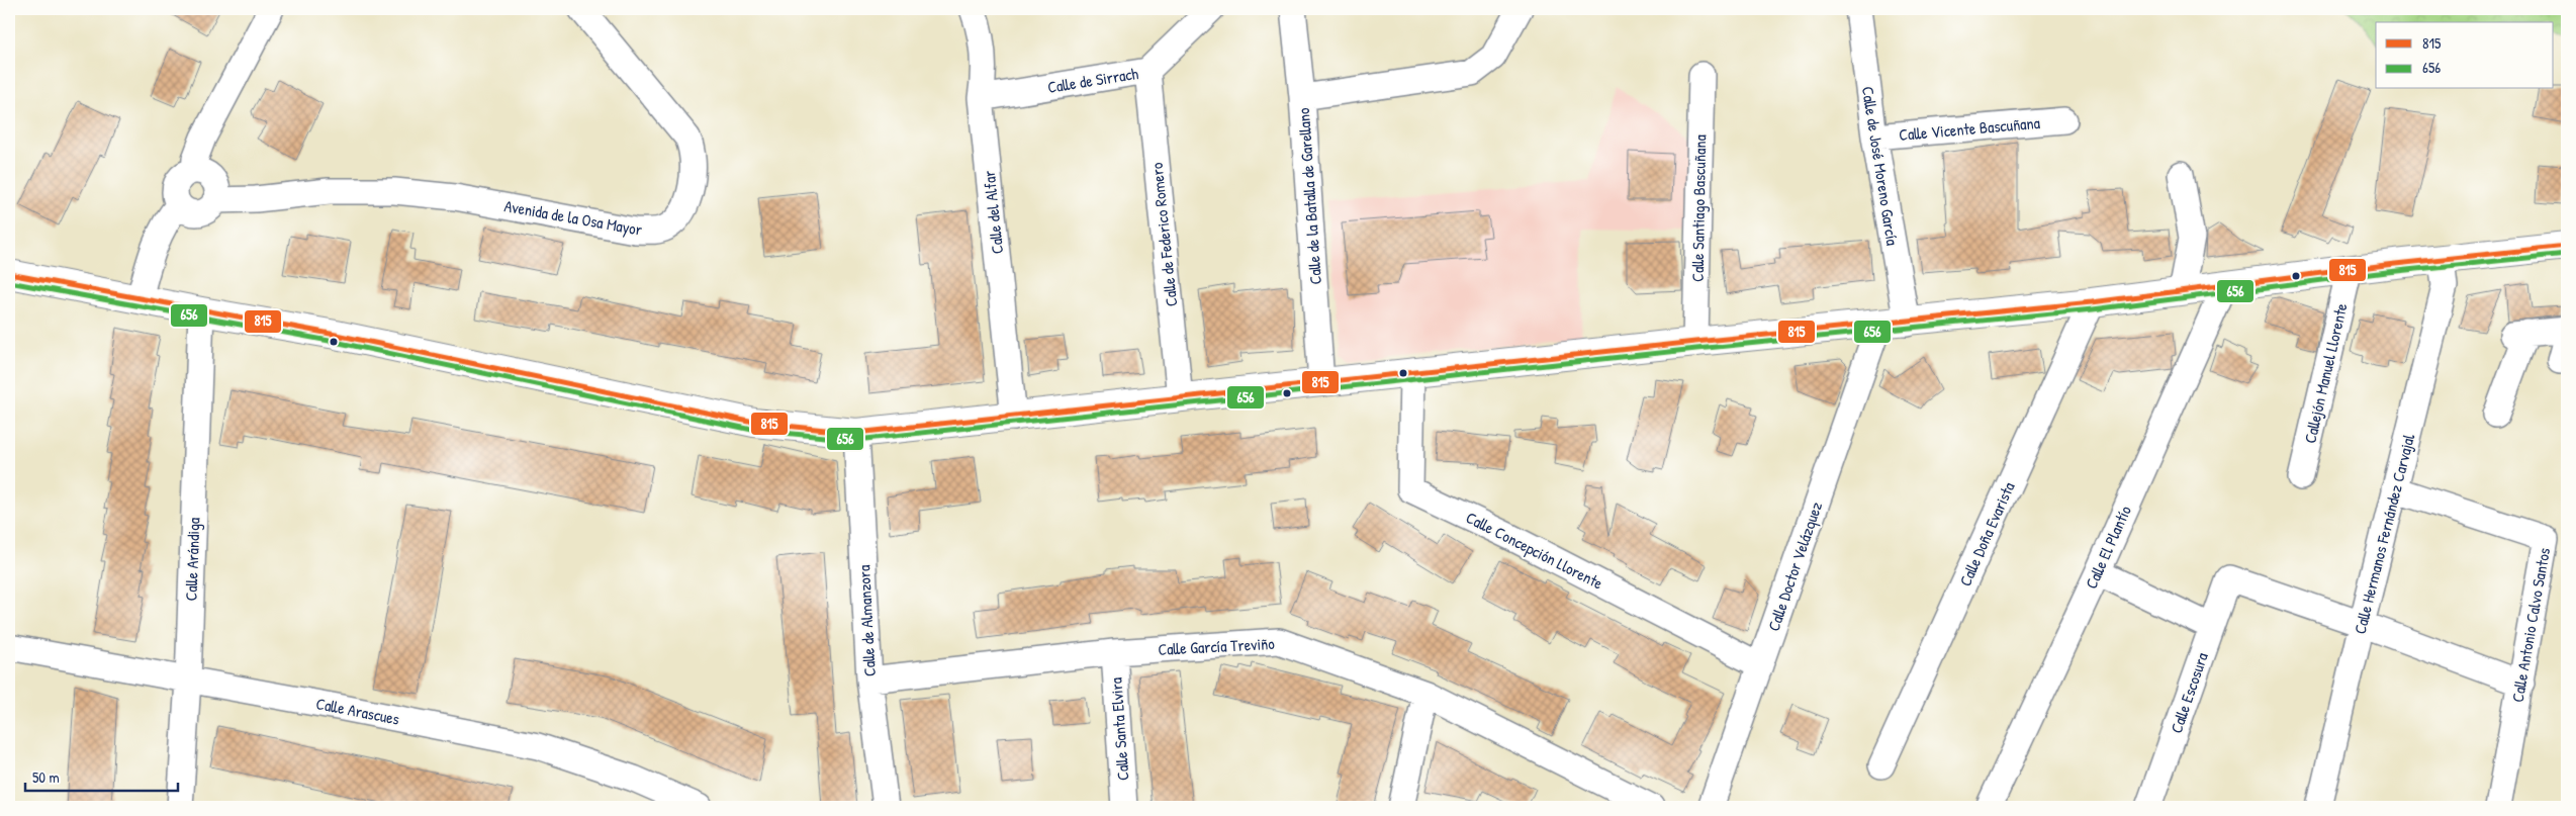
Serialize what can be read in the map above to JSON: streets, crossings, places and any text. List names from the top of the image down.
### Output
{
  "streets": {
    "street": [
      "Calle de Sirrach",
      "Calle Vicente Bascuñana",
      "Calle de José Moreno García",
      "Calle de la Batalla de Garellano",
      "Calle Santiago Bascuñana",
      "Calle del Alfar",
      "Avenida de la Osa Mayor",
      "Calle de Federico Romero",
      "Callejón Manuel Llorente",
      "Calle Doña Evarista",
      "Calle Hermanos Fernández Carvajal",
      "Calle El Plantío",
      "Calle Concepción Llorente",
      "Calle Arándiga",
      "Calle Doctor Velázquez",
      "Calle de Almanzora",
      "Calle Antonio Calvo Santos",
      "Calle García Treviño",
      "Calle Escosura",
      "Calle Arascues",
      "Calle Santa Elvira"
    ]
  },
  "crossings": [
    ["Calle de Sirrach", "Calle del Alfar"],
    ["Calle de Sirrach", "Calle de Federico Romero"],
    ["Calle Vicente Bascuñana", "Calle de José Moreno García"],
    ["Calle Hermanos Fernández Carvajal", "Calle Antonio Calvo Santos"],
    ["Calle Hermanos Fernández Carvajal", "Calle Escosura"],
    ["Calle Concepción Llorente", "Calle Doctor Velázquez"],
    ["Calle Arándiga", "Calle Arascues"],
    ["Calle de Almanzora", "Calle García Treviño"],
    ["Calle García Treviño", "Calle Santa Elvira"]
  ],
  "lines": ["transit line 815", "transit line 656"],
  "legend": ["815", "656"],
  "scale_bar": "50 m"
}
